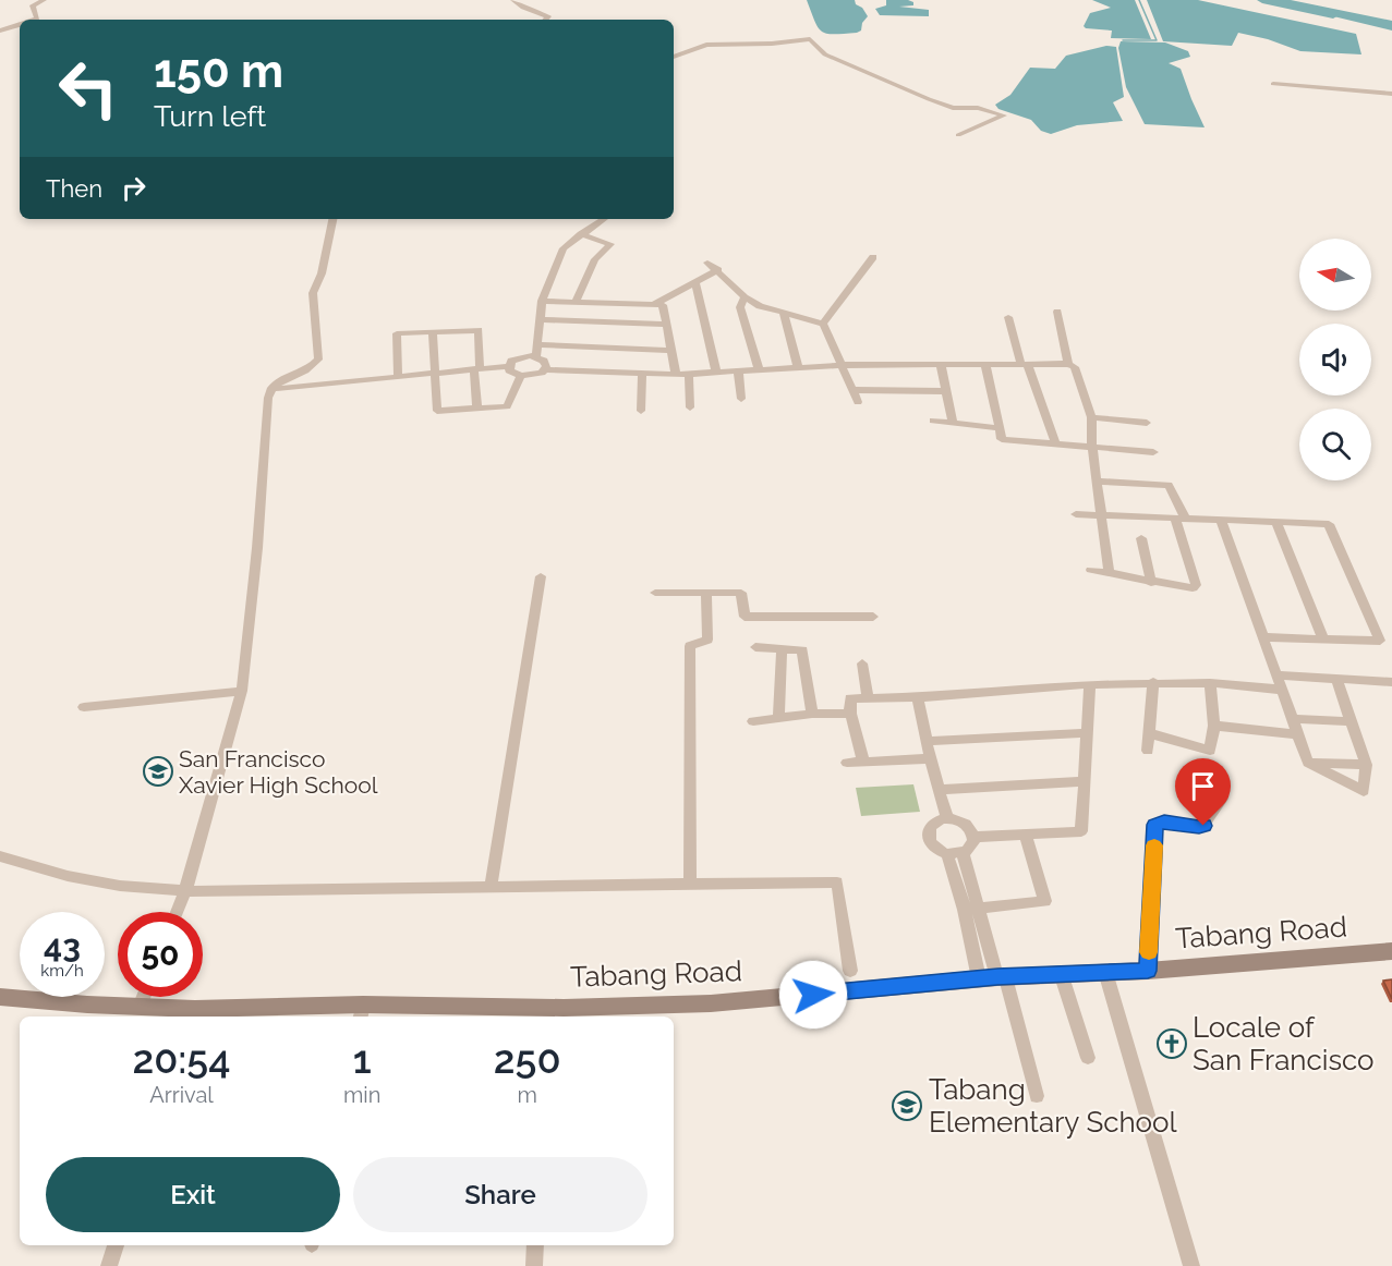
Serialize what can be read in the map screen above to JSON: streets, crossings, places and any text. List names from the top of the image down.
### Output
{
  "streets": {
    "main road": ["Tabang Road"]
  },
  "places": {
    "school or university": ["San Francisco Xavier High School", "Tabang Elementary School"],
    "church": ["Locale of San Francisco"]
  },
  "north": "left",
  "page": {
    "turn": ["150 m", "Turn left"],
    "then": "Then",
    "speed": "43 km/h",
    "limit": "50",
    "eta": [
      "20:54",
      "Arrival",
      "1",
      "min",
      "250",
      "m"
    ],
    "buttons": ["Exit", "Share"]
  }
}
